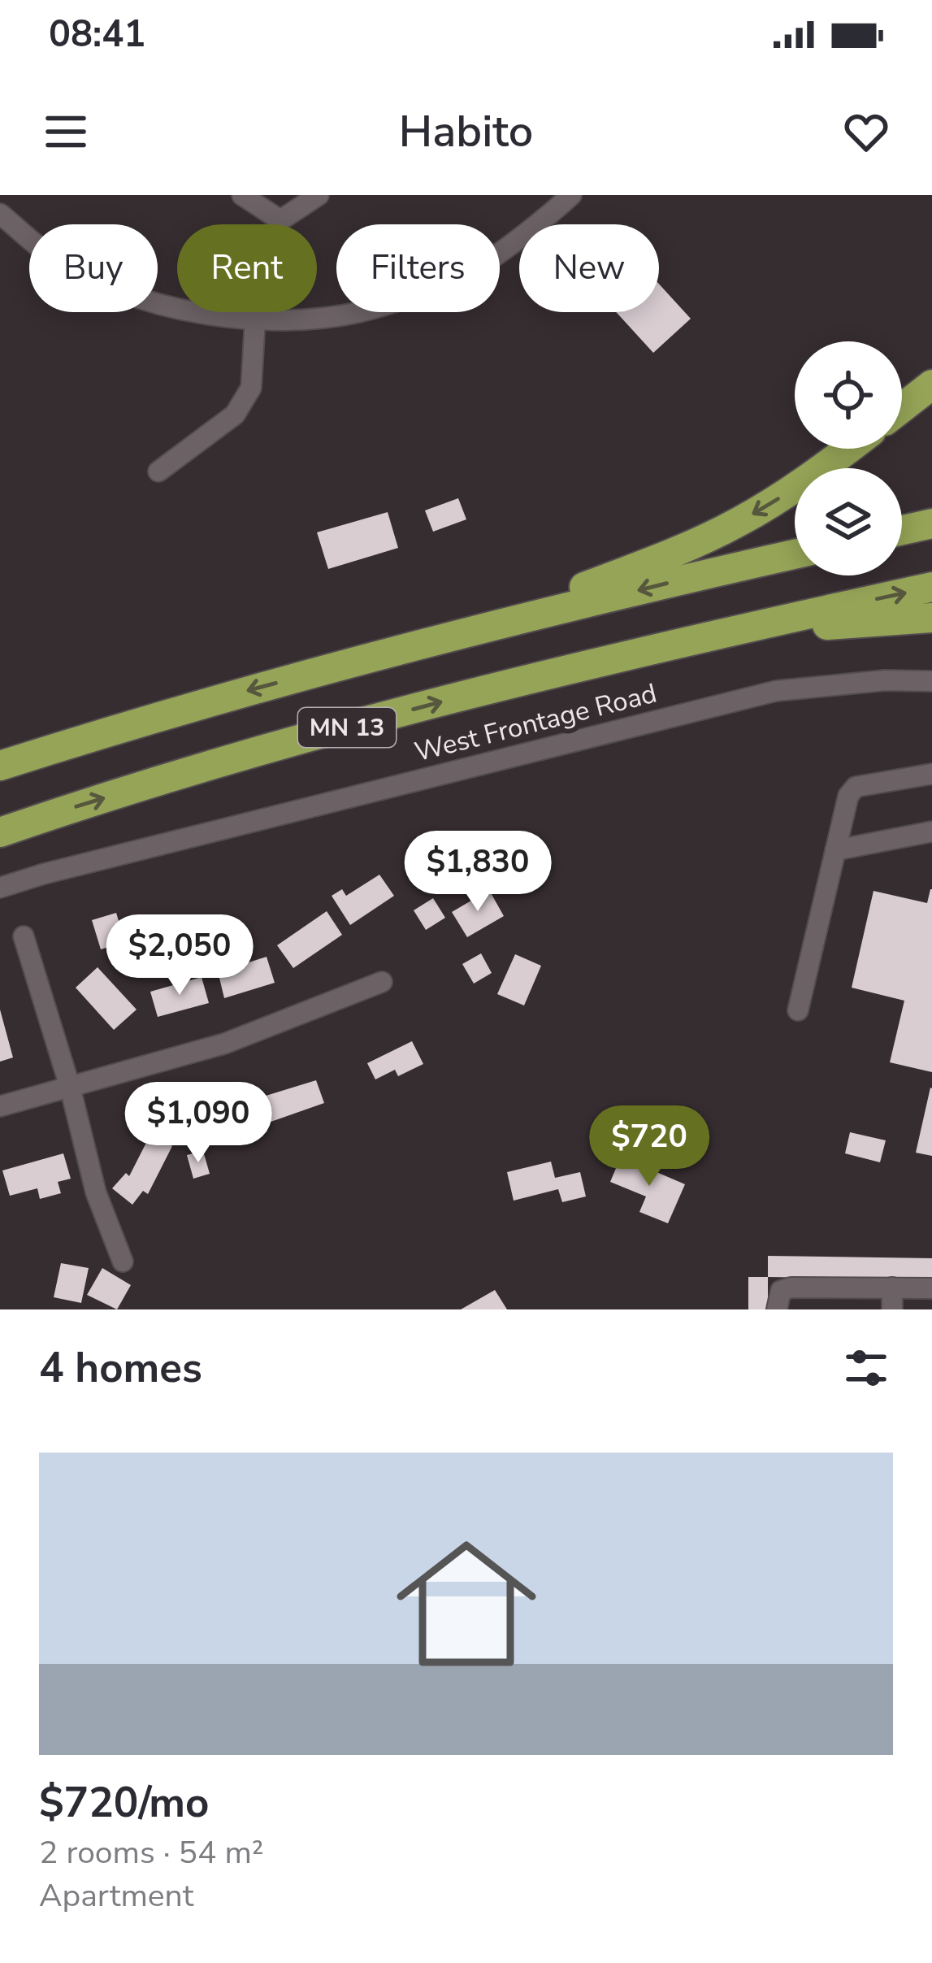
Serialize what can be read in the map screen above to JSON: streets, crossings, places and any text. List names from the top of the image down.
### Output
{
  "streets": {
    "highway": ["MN 13"],
    "street": ["West Frontage Road"]
  },
  "page": {
    "status": "08:41",
    "header": "Habito",
    "chip": [
      "Buy",
      "Rent",
      "Filters",
      "New"
    ],
    "price": [
      "$1,830",
      "$2,050",
      "$1,090",
      "$720"
    ],
    "heading": "4 homes",
    "list": [
      {
        "name": "$720/mo",
        "note": "2 rooms · 54 m² · Apartment"
      }
    ]
  }
}
